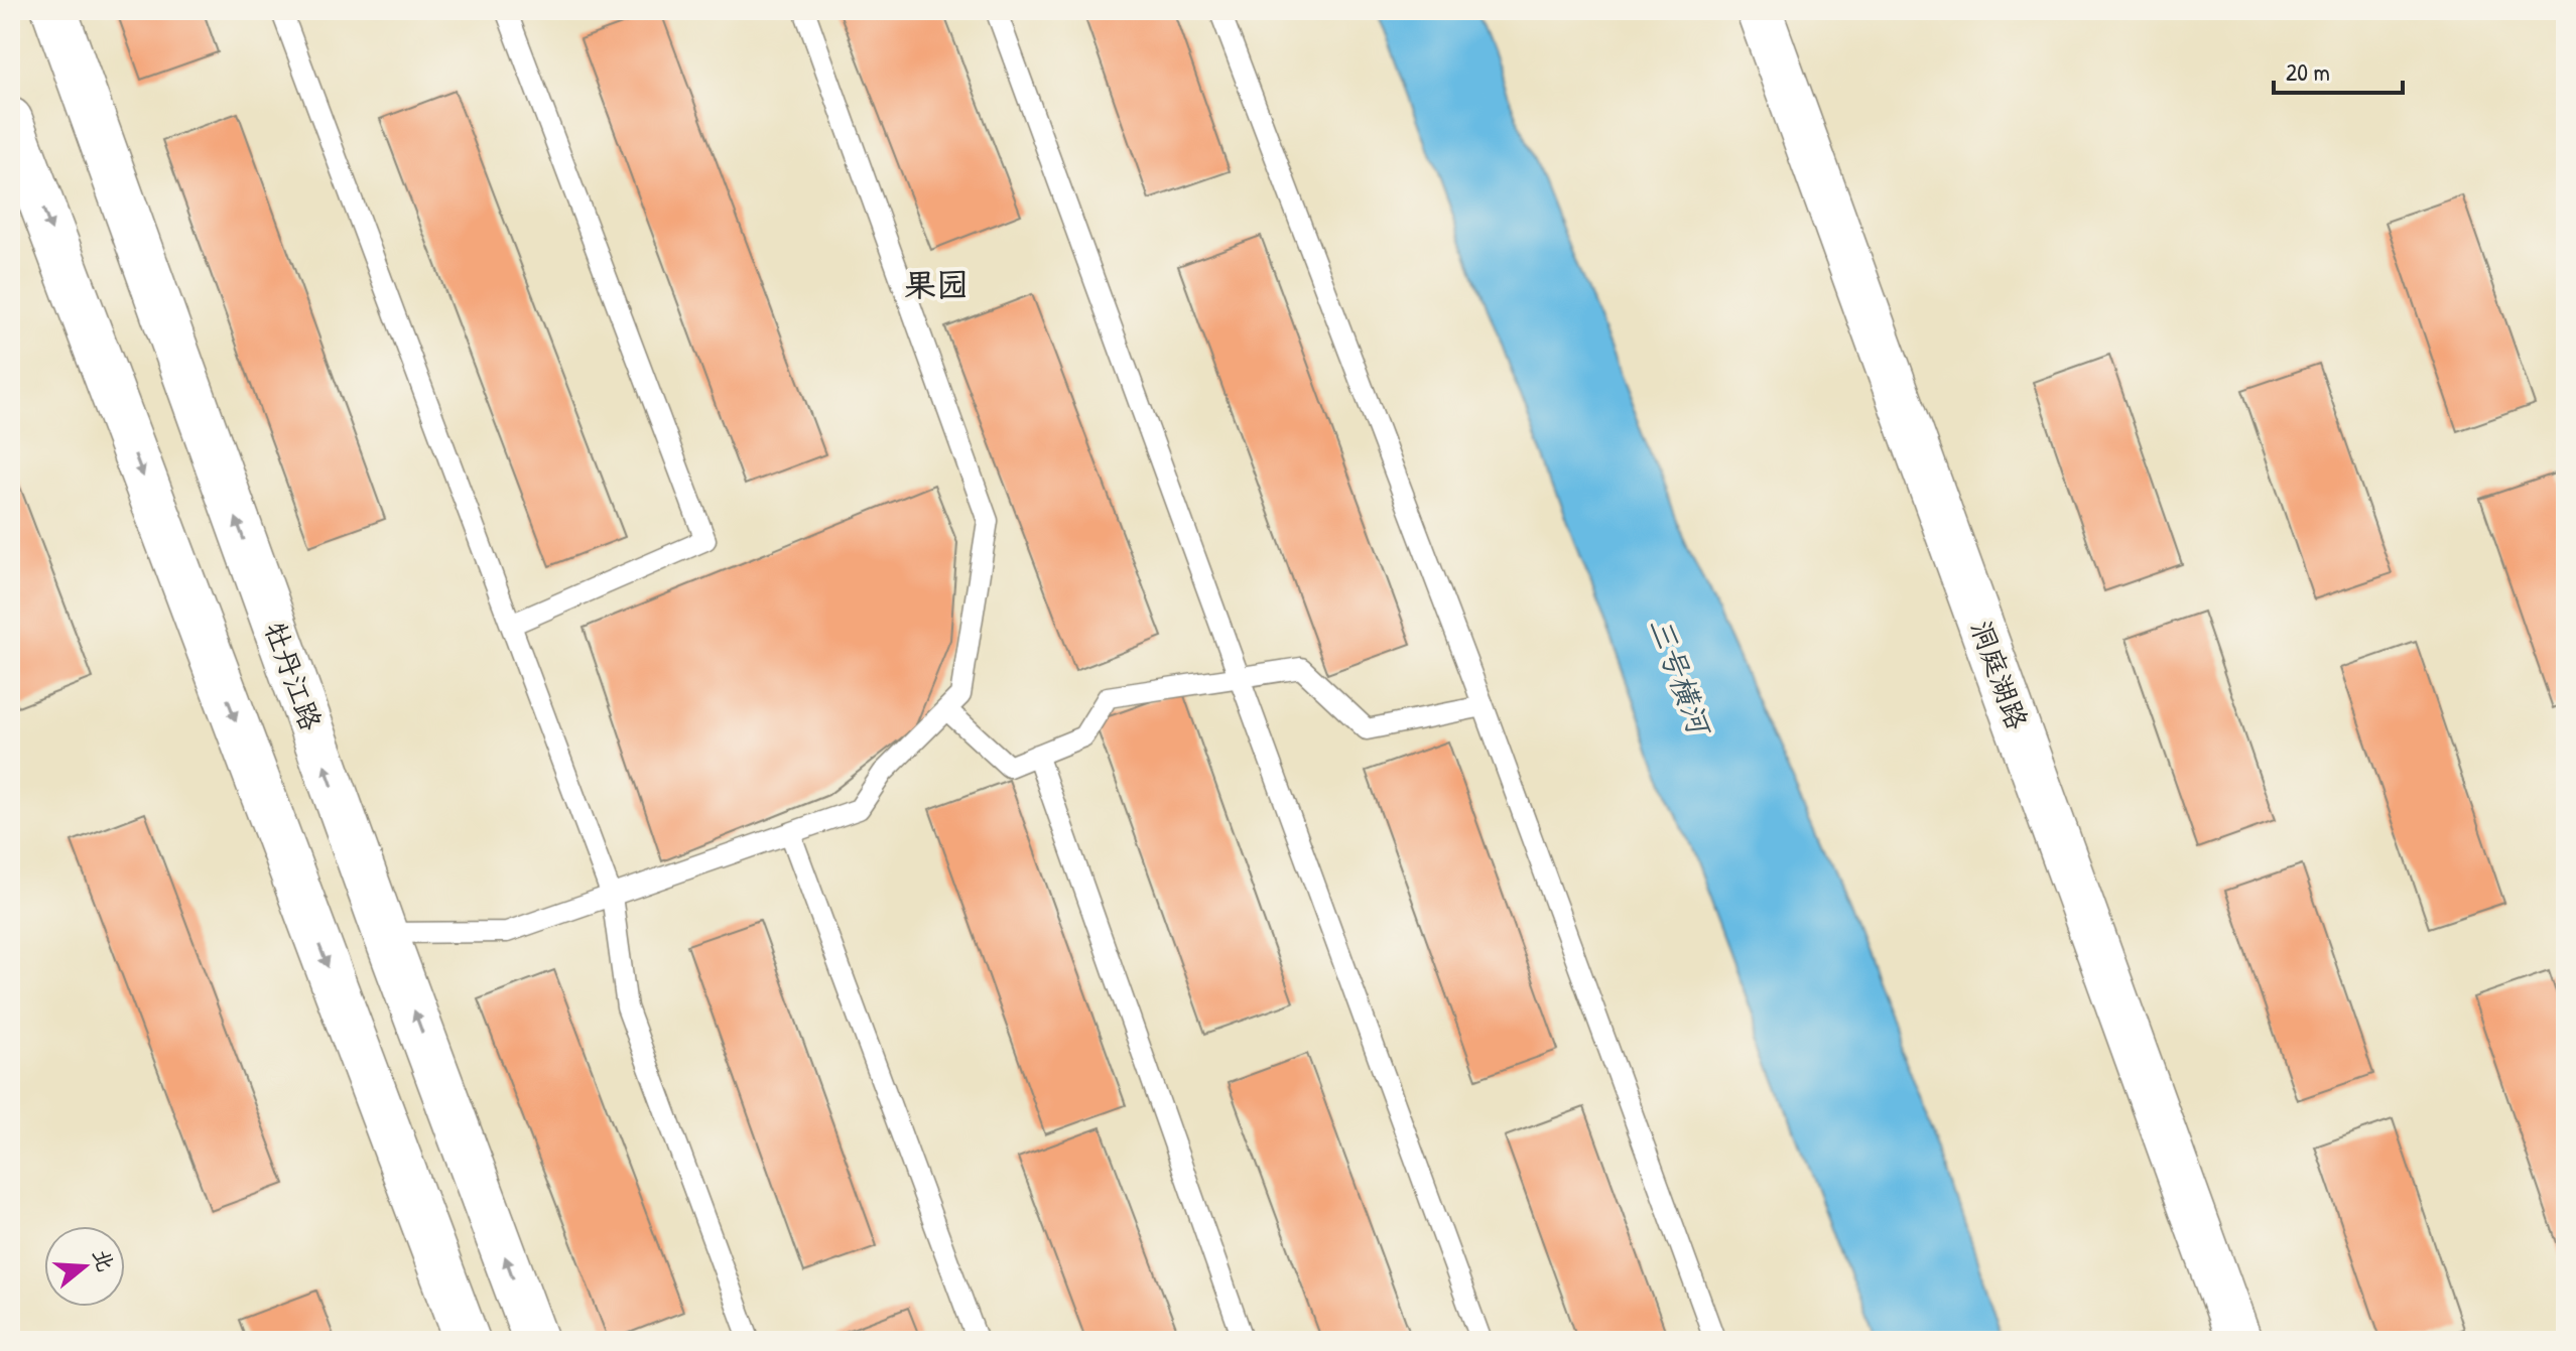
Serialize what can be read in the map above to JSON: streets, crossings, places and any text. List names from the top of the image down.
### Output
{
  "streets": {
    "street": ["洞庭湖路", "牡丹江路"]
  },
  "districts": ["果园"],
  "water": ["三号横河"],
  "scale_bar": "20 m",
  "north": "right"
}
